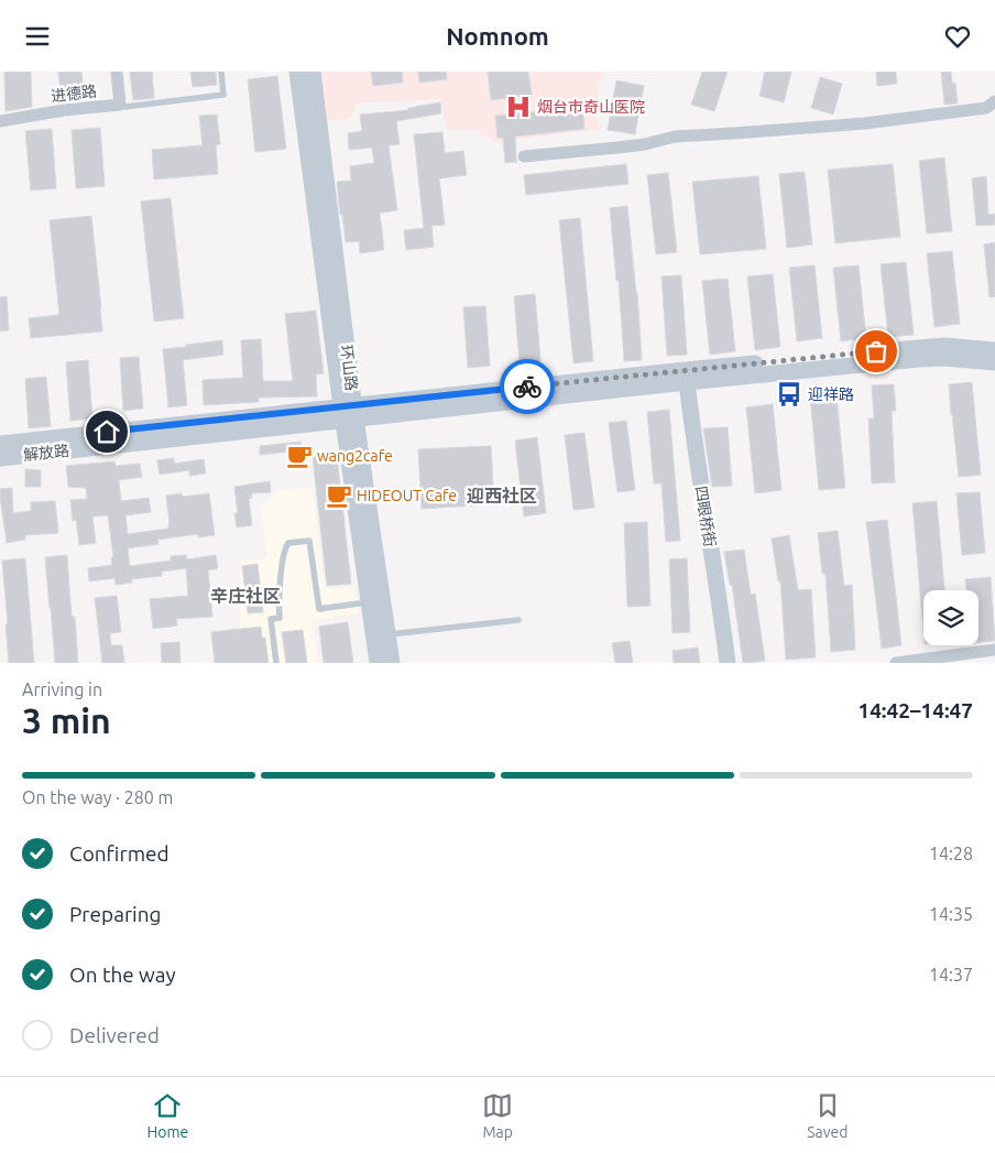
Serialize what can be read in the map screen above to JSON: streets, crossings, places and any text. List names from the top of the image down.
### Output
{
  "streets": {
    "main road": ["环山路", "解放路", "四眼桥街"],
    "street": ["进德路"]
  },
  "crossings": [
    ["环山路", "解放路"]
  ],
  "districts": ["迎西社区", "辛庄社区"],
  "places": {
    "hospital": ["烟台市奇山医院"],
    "bus stop": ["迎祥路"],
    "cafe": ["wang2cafe", "HIDEOUT Cafe"]
  },
  "page": {
    "header": "Nomnom",
    "heading": ["3 min", "Arriving in", "14:42–14:47"],
    "bar": "On the way · 280 m",
    "list": [
      ["Confirmed", "14:28"],
      ["Preparing", "14:35"],
      ["On the way", "14:37"],
      "Delivered"
    ],
    "tabs": ["Home", "Map", "Saved"]
  }
}
